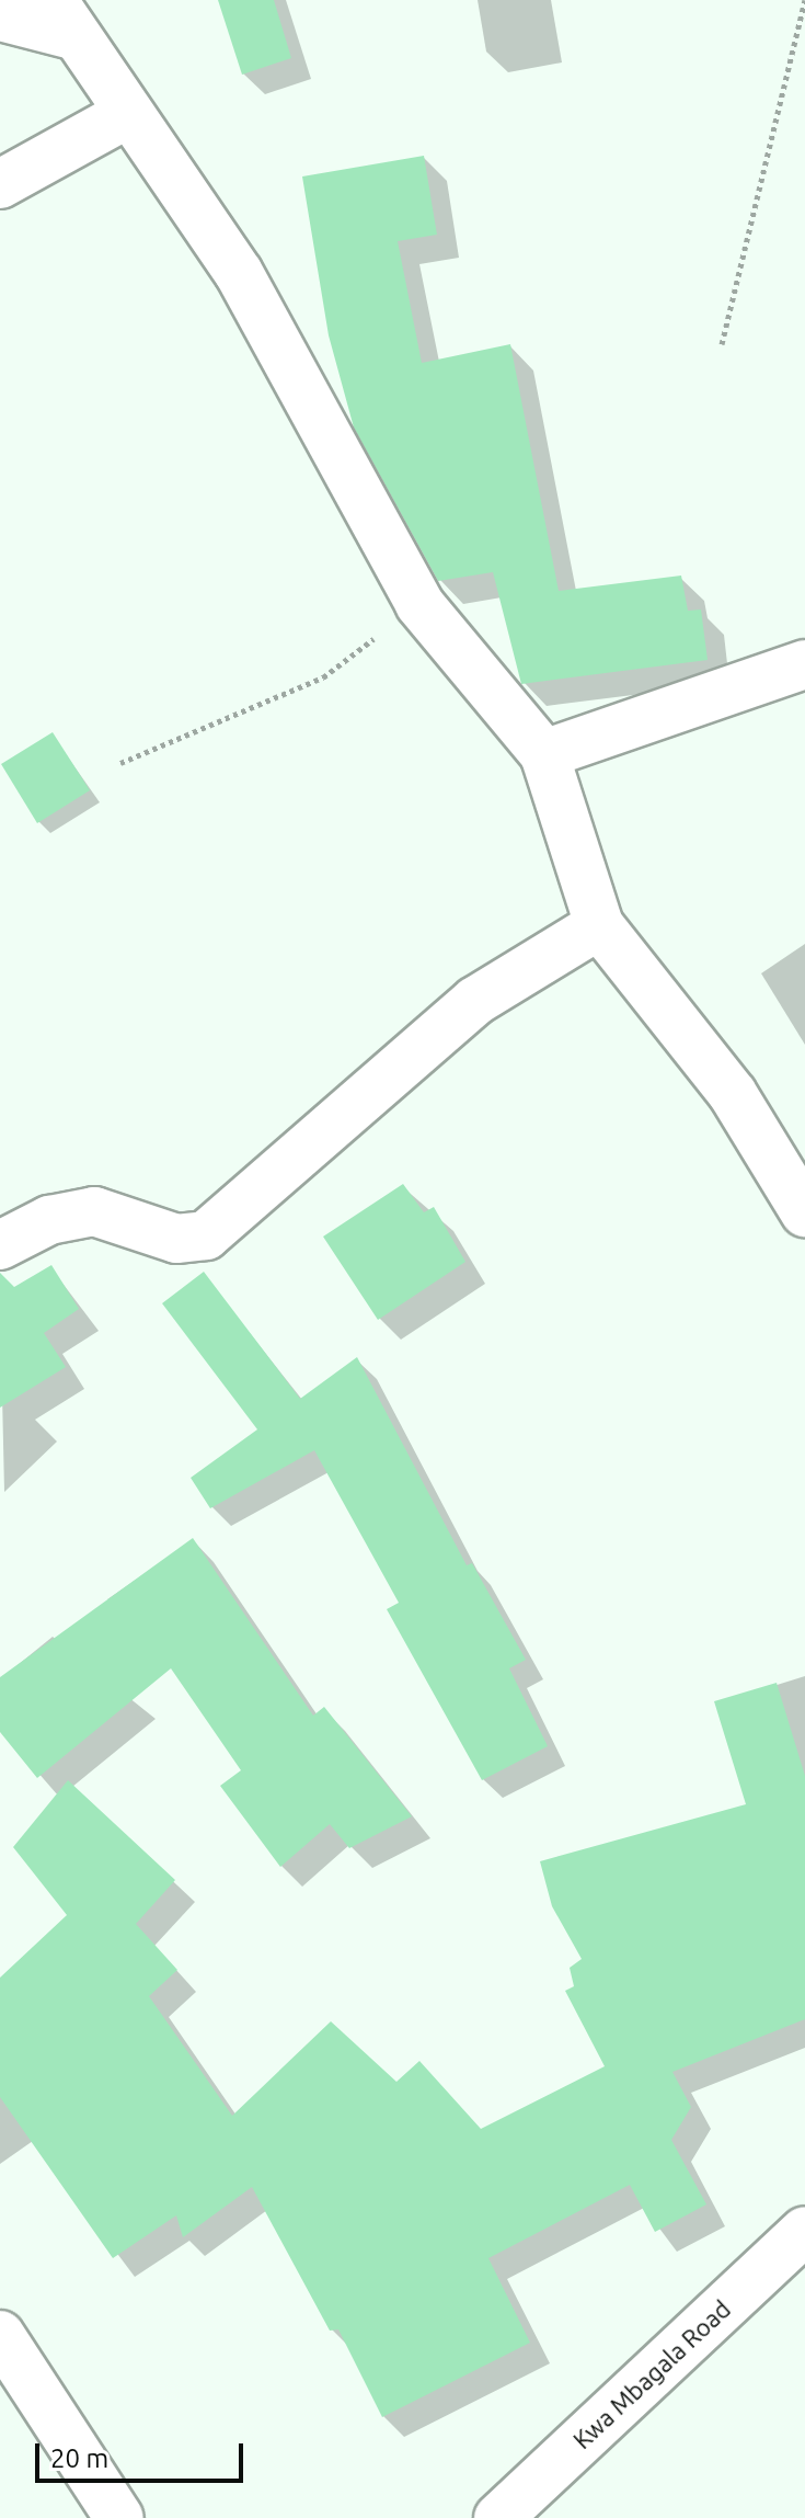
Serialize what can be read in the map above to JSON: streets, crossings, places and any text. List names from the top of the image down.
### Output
{
  "streets": {
    "street": ["Kwa Mbagala Road"]
  },
  "scale_bar": "20 m"
}
